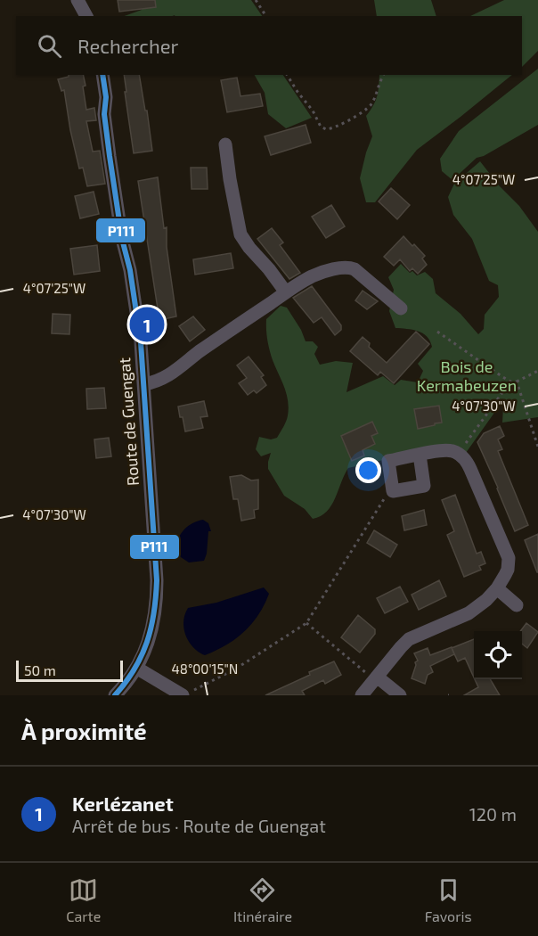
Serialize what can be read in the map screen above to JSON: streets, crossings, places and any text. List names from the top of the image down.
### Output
{
  "streets": {
    "street": ["Route de Guengat"]
  },
  "parks": ["Bois de Kermabeuzen"],
  "lines": ["transit line P111"],
  "scale_bar": "50 m",
  "page": {
    "search": "Rechercher",
    "pins": "1",
    "scale": "50 m",
    "heading": "À proximité",
    "list": [
      {
        "mark": "1",
        "name": "Kerlézanet",
        "note": "Arrêt de bus · Route de Guengat",
        "value": "120 m"
      }
    ],
    "nav": ["Carte", "Itinéraire", "Favoris"]
  },
  "coordinates": ["4°07'25\"W", "4°07'30\"W", "48°00'15\"N"]
}
